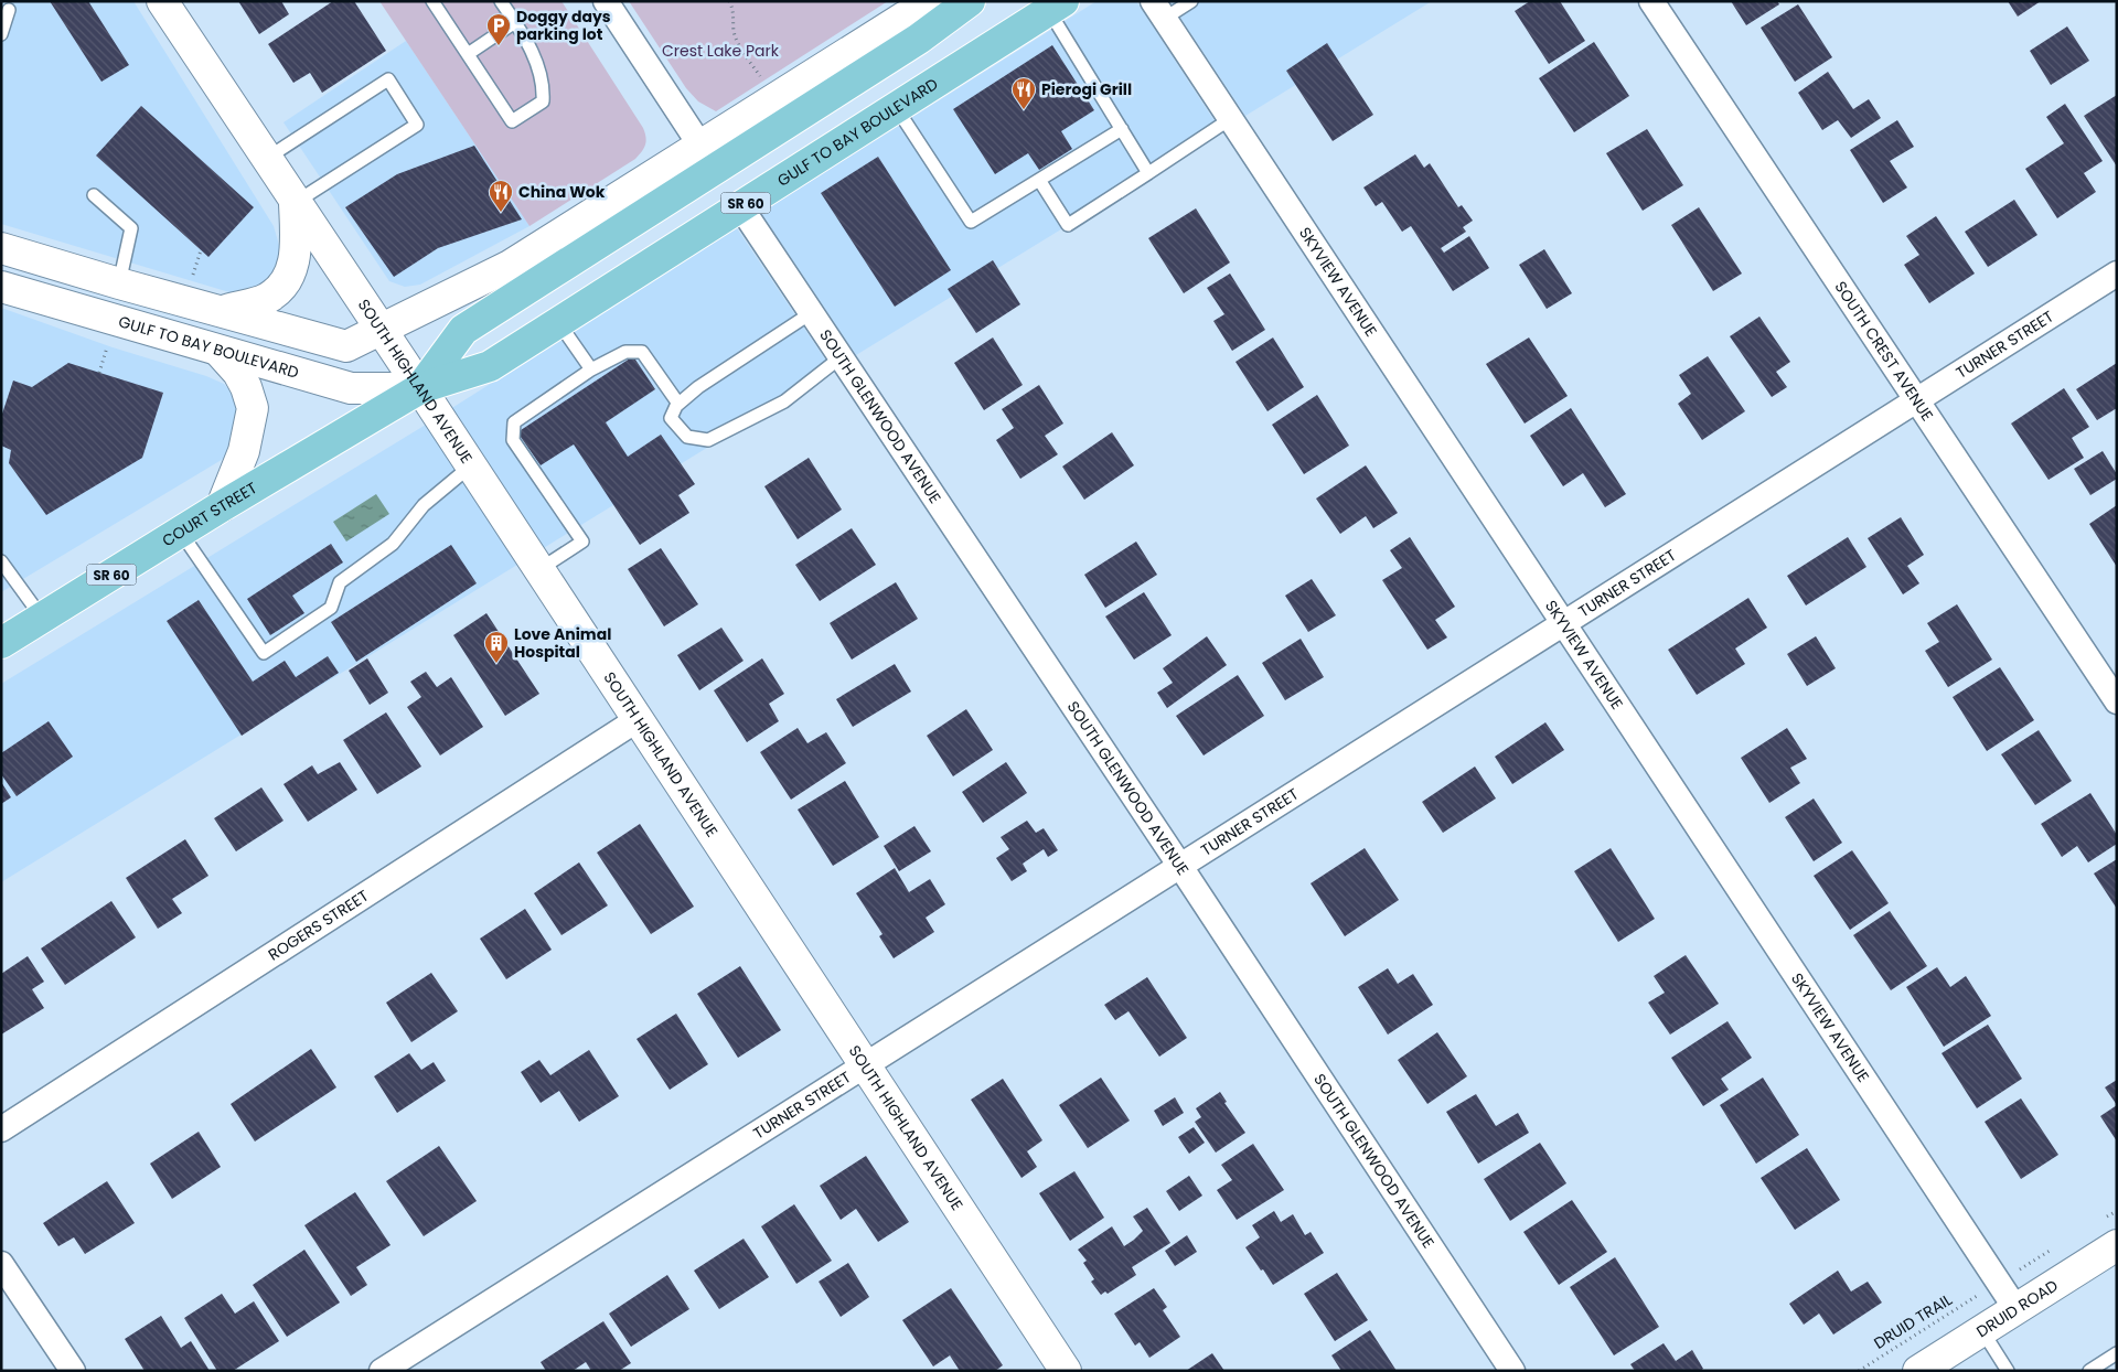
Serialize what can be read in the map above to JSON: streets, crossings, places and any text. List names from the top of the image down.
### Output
{
  "streets": {
    "main road": ["GULF TO BAY BOULEVARD", "SR 60", "COURT STREET"],
    "street": [
      "SKYVIEW AVENUE",
      "TURNER STREET",
      "SOUTH CREST AVENUE",
      "SOUTH HIGHLAND AVENUE",
      "SOUTH GLENWOOD AVENUE",
      "ROGERS STREET",
      "DRUID ROAD"
    ],
    "path": ["DRUID TRAIL"]
  },
  "crossings": [
    ["GULF TO BAY BOULEVARD", "SR 60"],
    ["GULF TO BAY BOULEVARD", "SOUTH HIGHLAND AVENUE"],
    ["GULF TO BAY BOULEVARD", "SOUTH GLENWOOD AVENUE"],
    ["GULF TO BAY BOULEVARD", "COURT STREET"],
    ["SR 60", "SOUTH HIGHLAND AVENUE"],
    ["SR 60", "COURT STREET"],
    ["SKYVIEW AVENUE", "TURNER STREET"],
    ["SKYVIEW AVENUE", "DRUID ROAD"],
    ["TURNER STREET", "SOUTH CREST AVENUE"],
    ["TURNER STREET", "SOUTH HIGHLAND AVENUE"],
    ["TURNER STREET", "SOUTH GLENWOOD AVENUE"],
    ["SOUTH HIGHLAND AVENUE", "COURT STREET"],
    ["SOUTH HIGHLAND AVENUE", "ROGERS STREET"]
  ],
  "parks": ["Crest Lake Park"],
  "places": {
    "parking": ["Doggy days parking lot"],
    "restaurant": ["Pierogi Grill", "China Wok"],
    "building": ["Love Animal Hospital"]
  }
}
